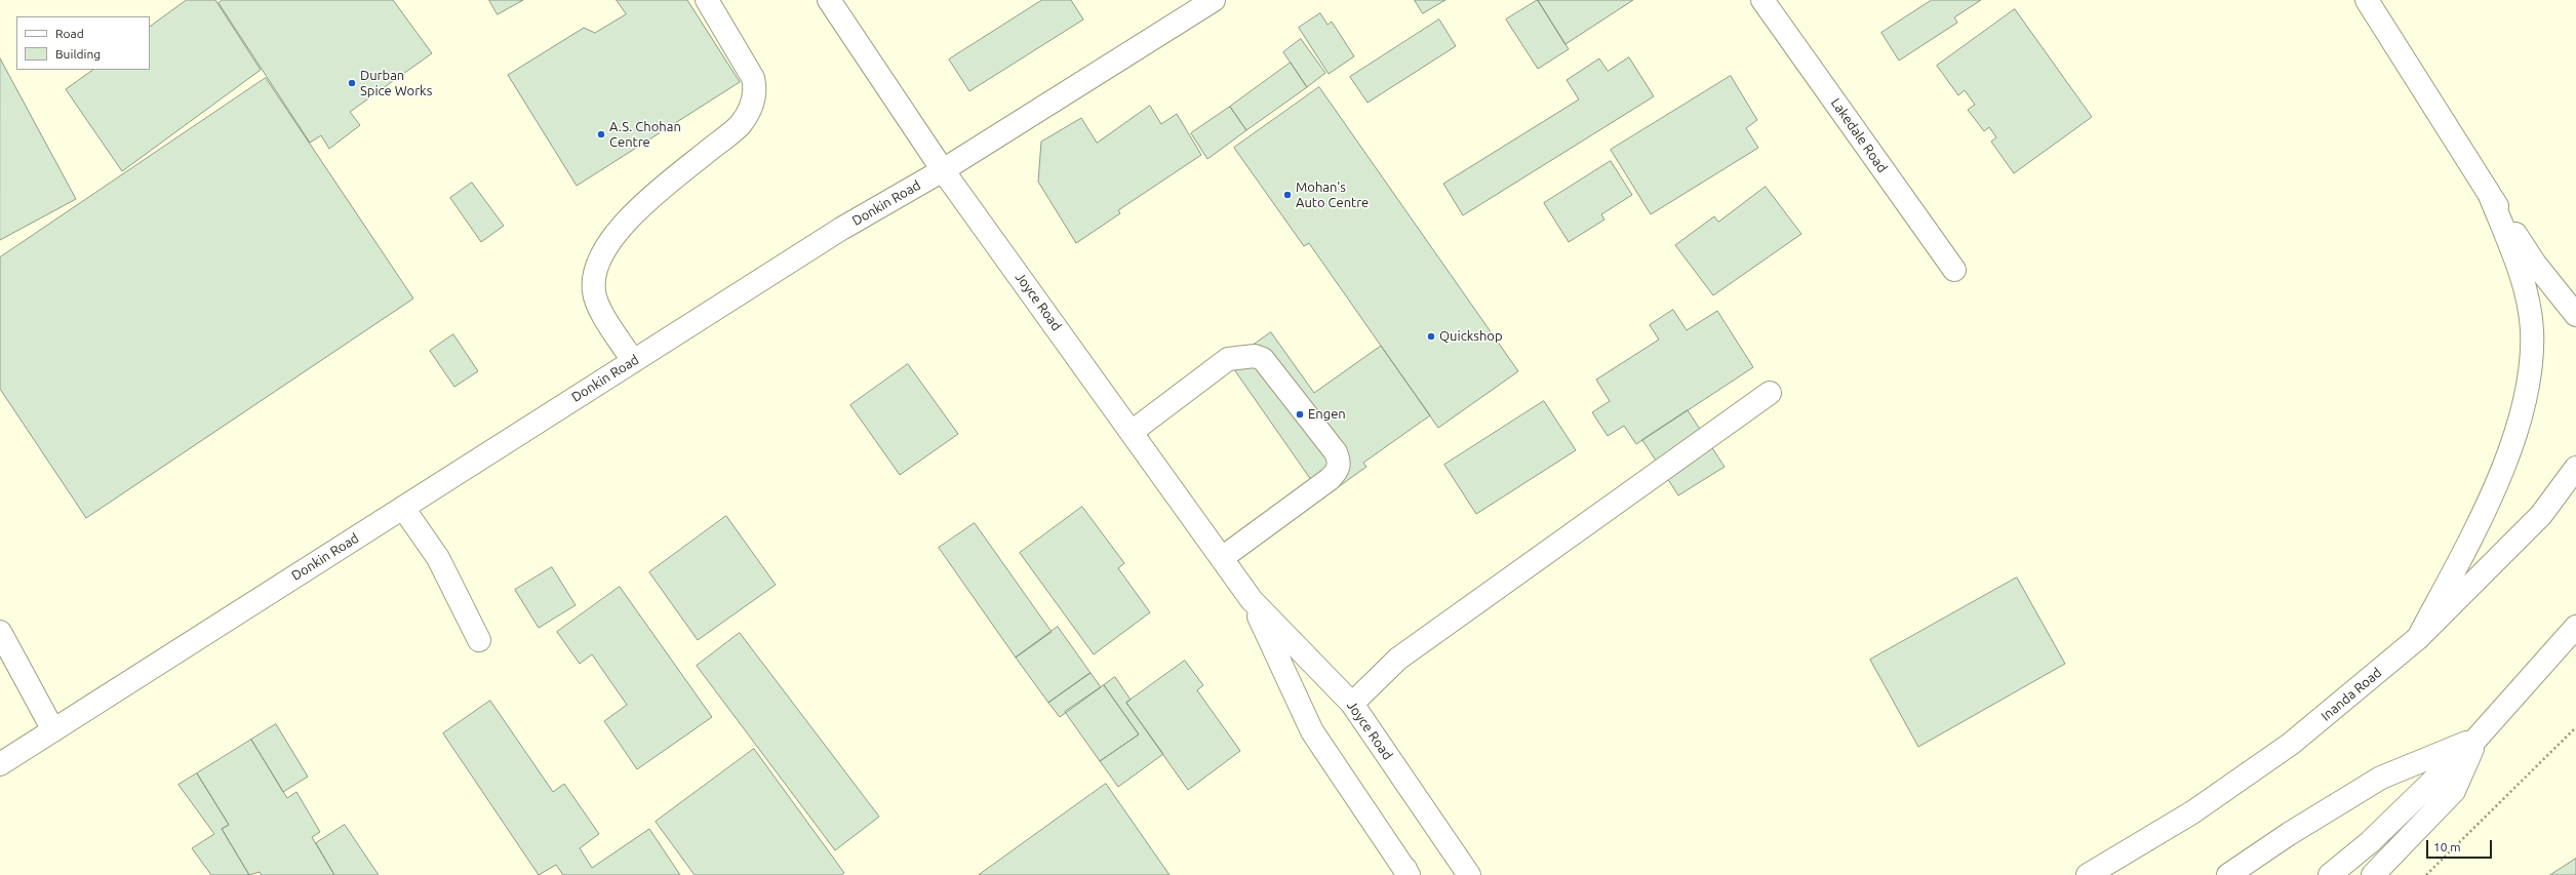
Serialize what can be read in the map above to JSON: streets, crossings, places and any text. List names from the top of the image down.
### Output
{
  "streets": {
    "main road": [
      "Lakedale Road",
      "Donkin Road",
      "Joyce Road",
      "Inanda Road"
    ]
  },
  "crossings": [
    ["Donkin Road", "Joyce Road"]
  ],
  "places": [
    "Durban Spice Works",
    "A.S. Chohan Centre",
    "Mohan's Auto Centre",
    "Quickshop",
    "Engen"
  ],
  "legend": ["Road", "Building"],
  "scale_bar": "10 m"
}
